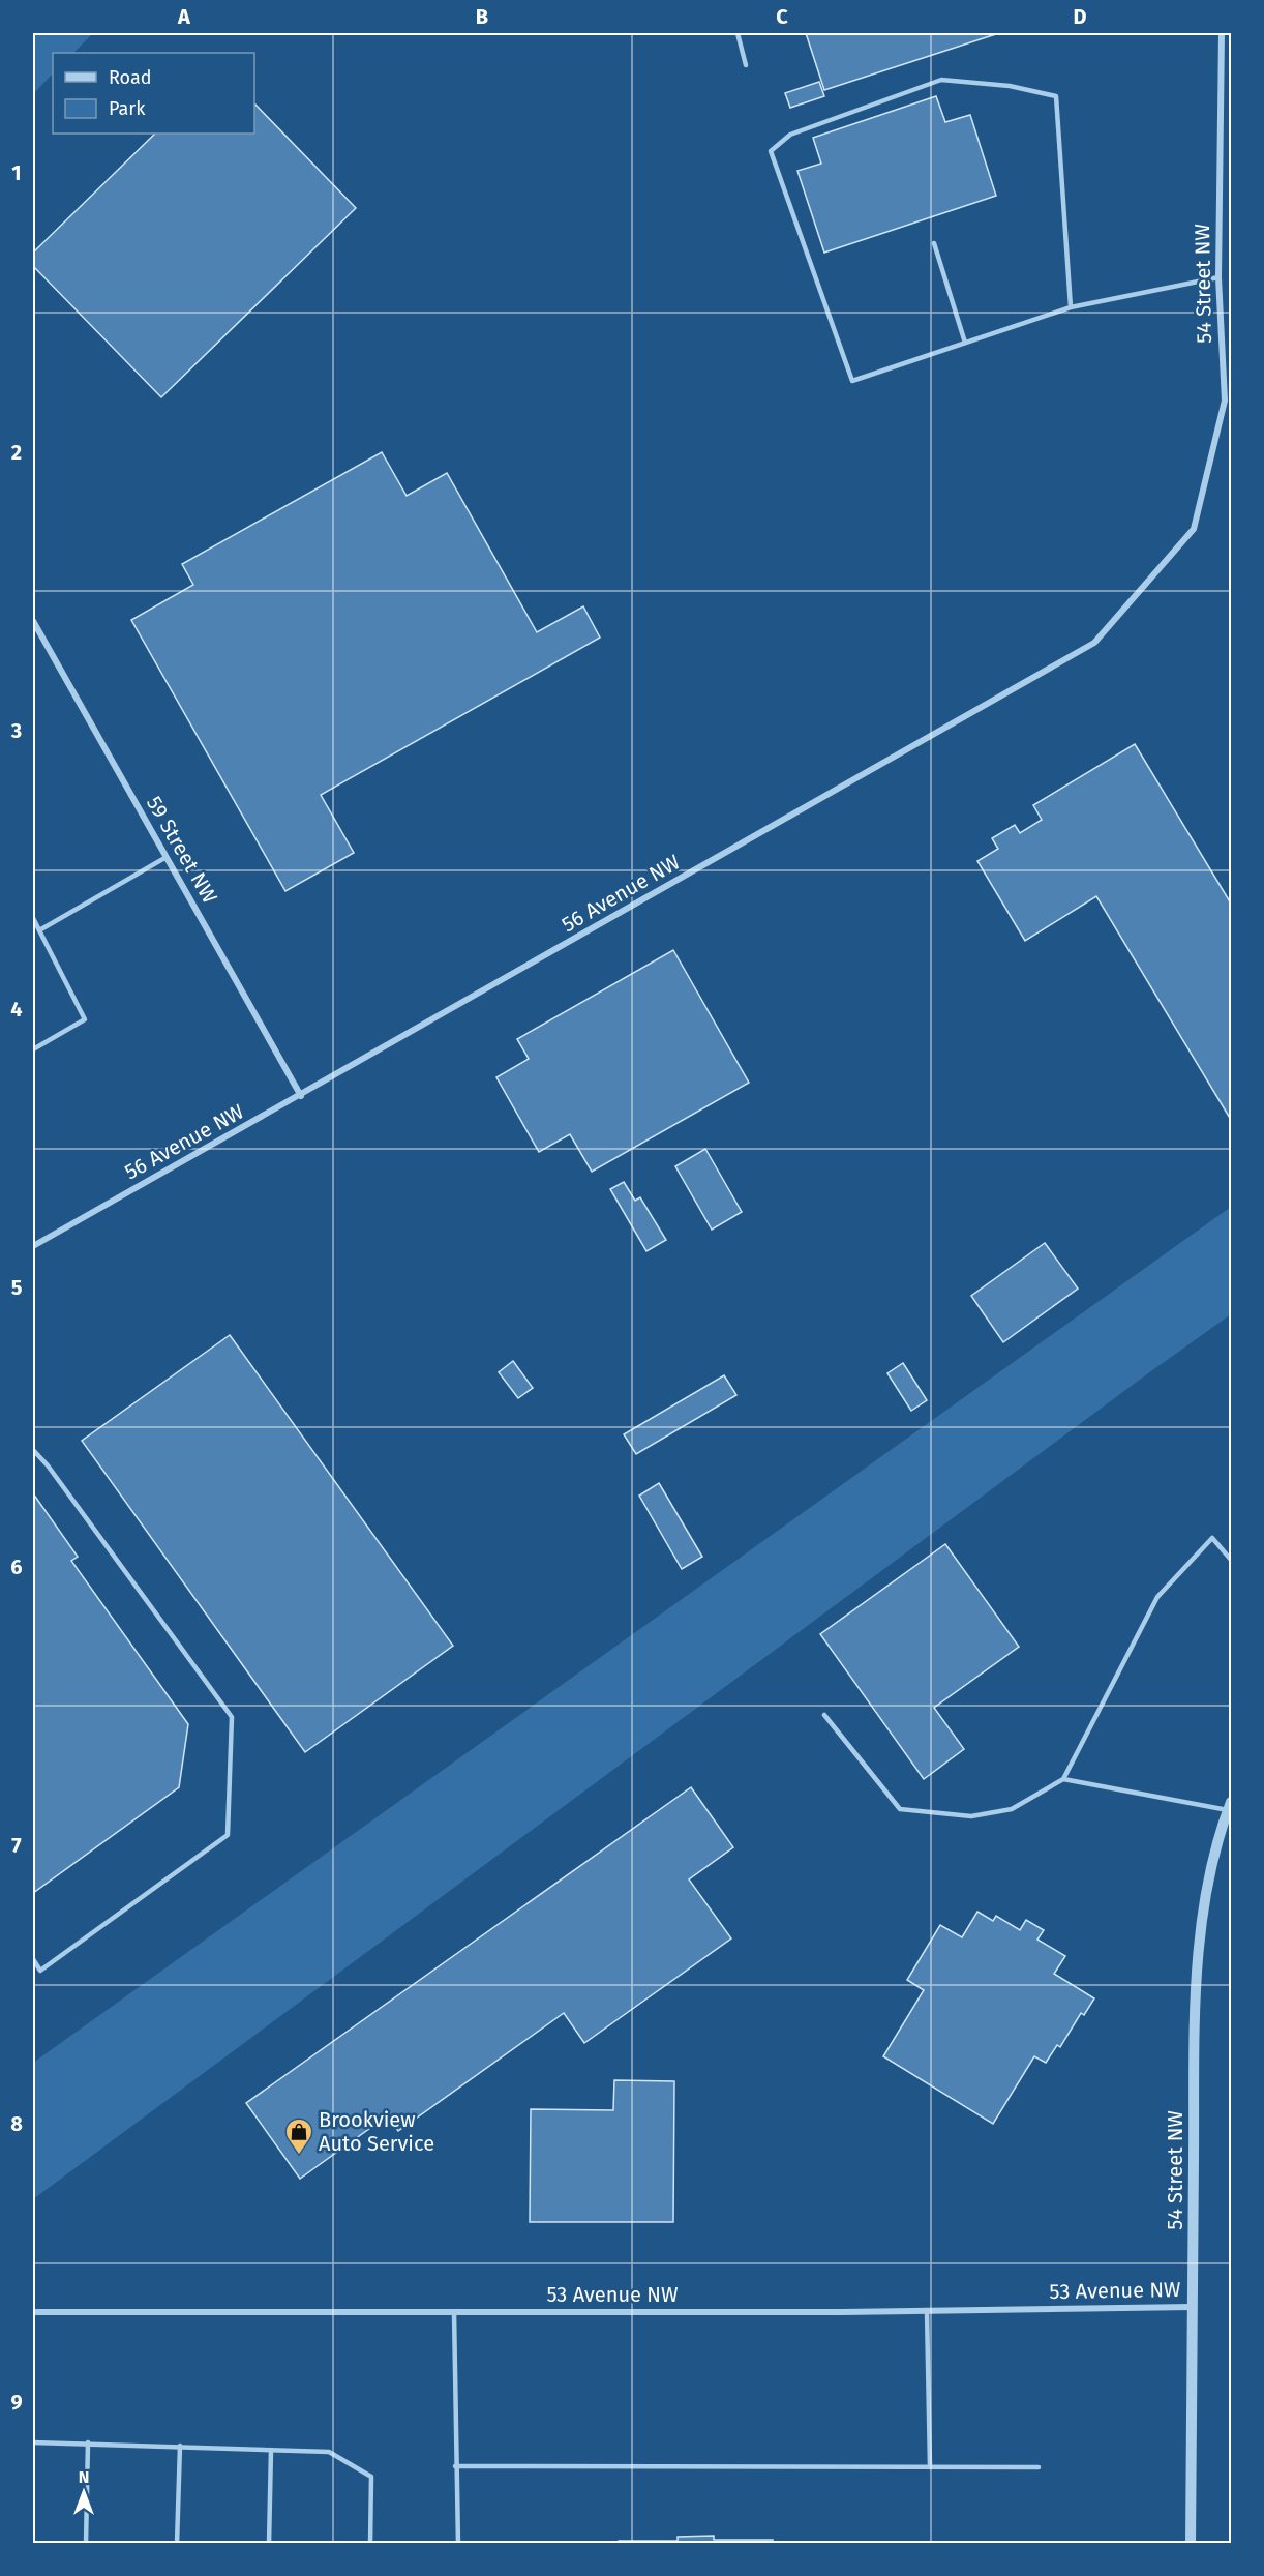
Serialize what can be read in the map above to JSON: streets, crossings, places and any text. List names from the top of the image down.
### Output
{
  "streets": {
    "street": [
      "54 Street NW",
      "59 Street NW",
      "56 Avenue NW",
      "53 Avenue NW"
    ]
  },
  "crossings": [
    ["54 Street NW", "56 Avenue NW"],
    ["54 Street NW", "53 Avenue NW"],
    ["59 Street NW", "56 Avenue NW"]
  ],
  "places": {
    "shop": ["Brookview Auto Service"]
  },
  "legend": ["Road", "Park"],
  "north": "top",
  "grid": {
    "columns": [
      "A",
      "B",
      "C",
      "D"
    ],
    "rows": [
      "1",
      "2",
      "3",
      "4",
      "5",
      "6",
      "7",
      "8",
      "9"
    ]
  }
}
